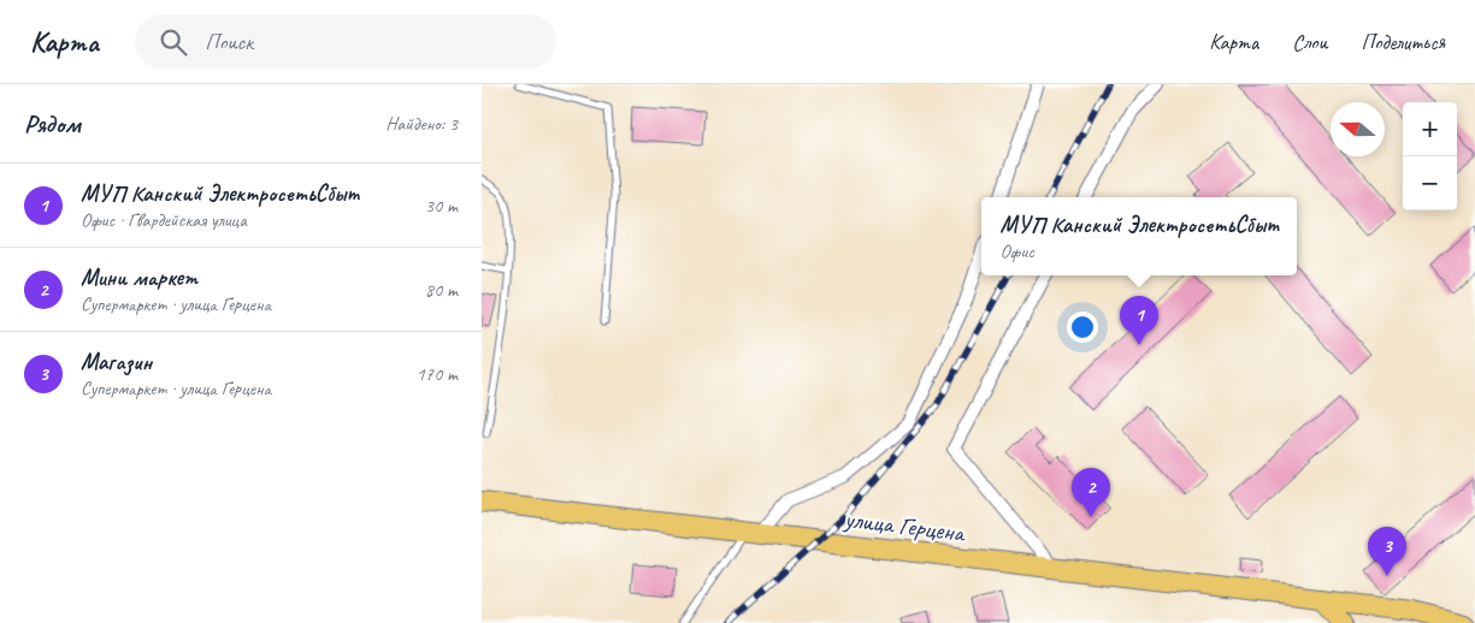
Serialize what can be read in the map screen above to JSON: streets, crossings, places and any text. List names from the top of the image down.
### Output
{
  "streets": {
    "main road": ["улица Герцена"]
  },
  "north": "left",
  "page": {
    "header": "Карта",
    "search": "Поиск",
    "nav": ["Карта", "Слои", "Поделиться"],
    "heading": ["Рядом", "Найдено: 3"],
    "map_buttons": ["+", "−"],
    "list": [
      {
        "mark": "1",
        "name": "МУП Канский ЭлектросетьСбыт",
        "note": "Офис · Гвардейская улица",
        "value": "30 m"
      },
      {
        "mark": "2",
        "name": "Мини маркет",
        "note": "Супермаркет · улица Герцена",
        "value": "80 m"
      },
      {
        "mark": "3",
        "name": "Магазин",
        "note": "Супермаркет · улица Герцена",
        "value": "170 m"
      }
    ],
    "popup": ["МУП Канский ЭлектросетьСбыт", "Офис"],
    "pins": ["1", "2", "3"]
  }
}
